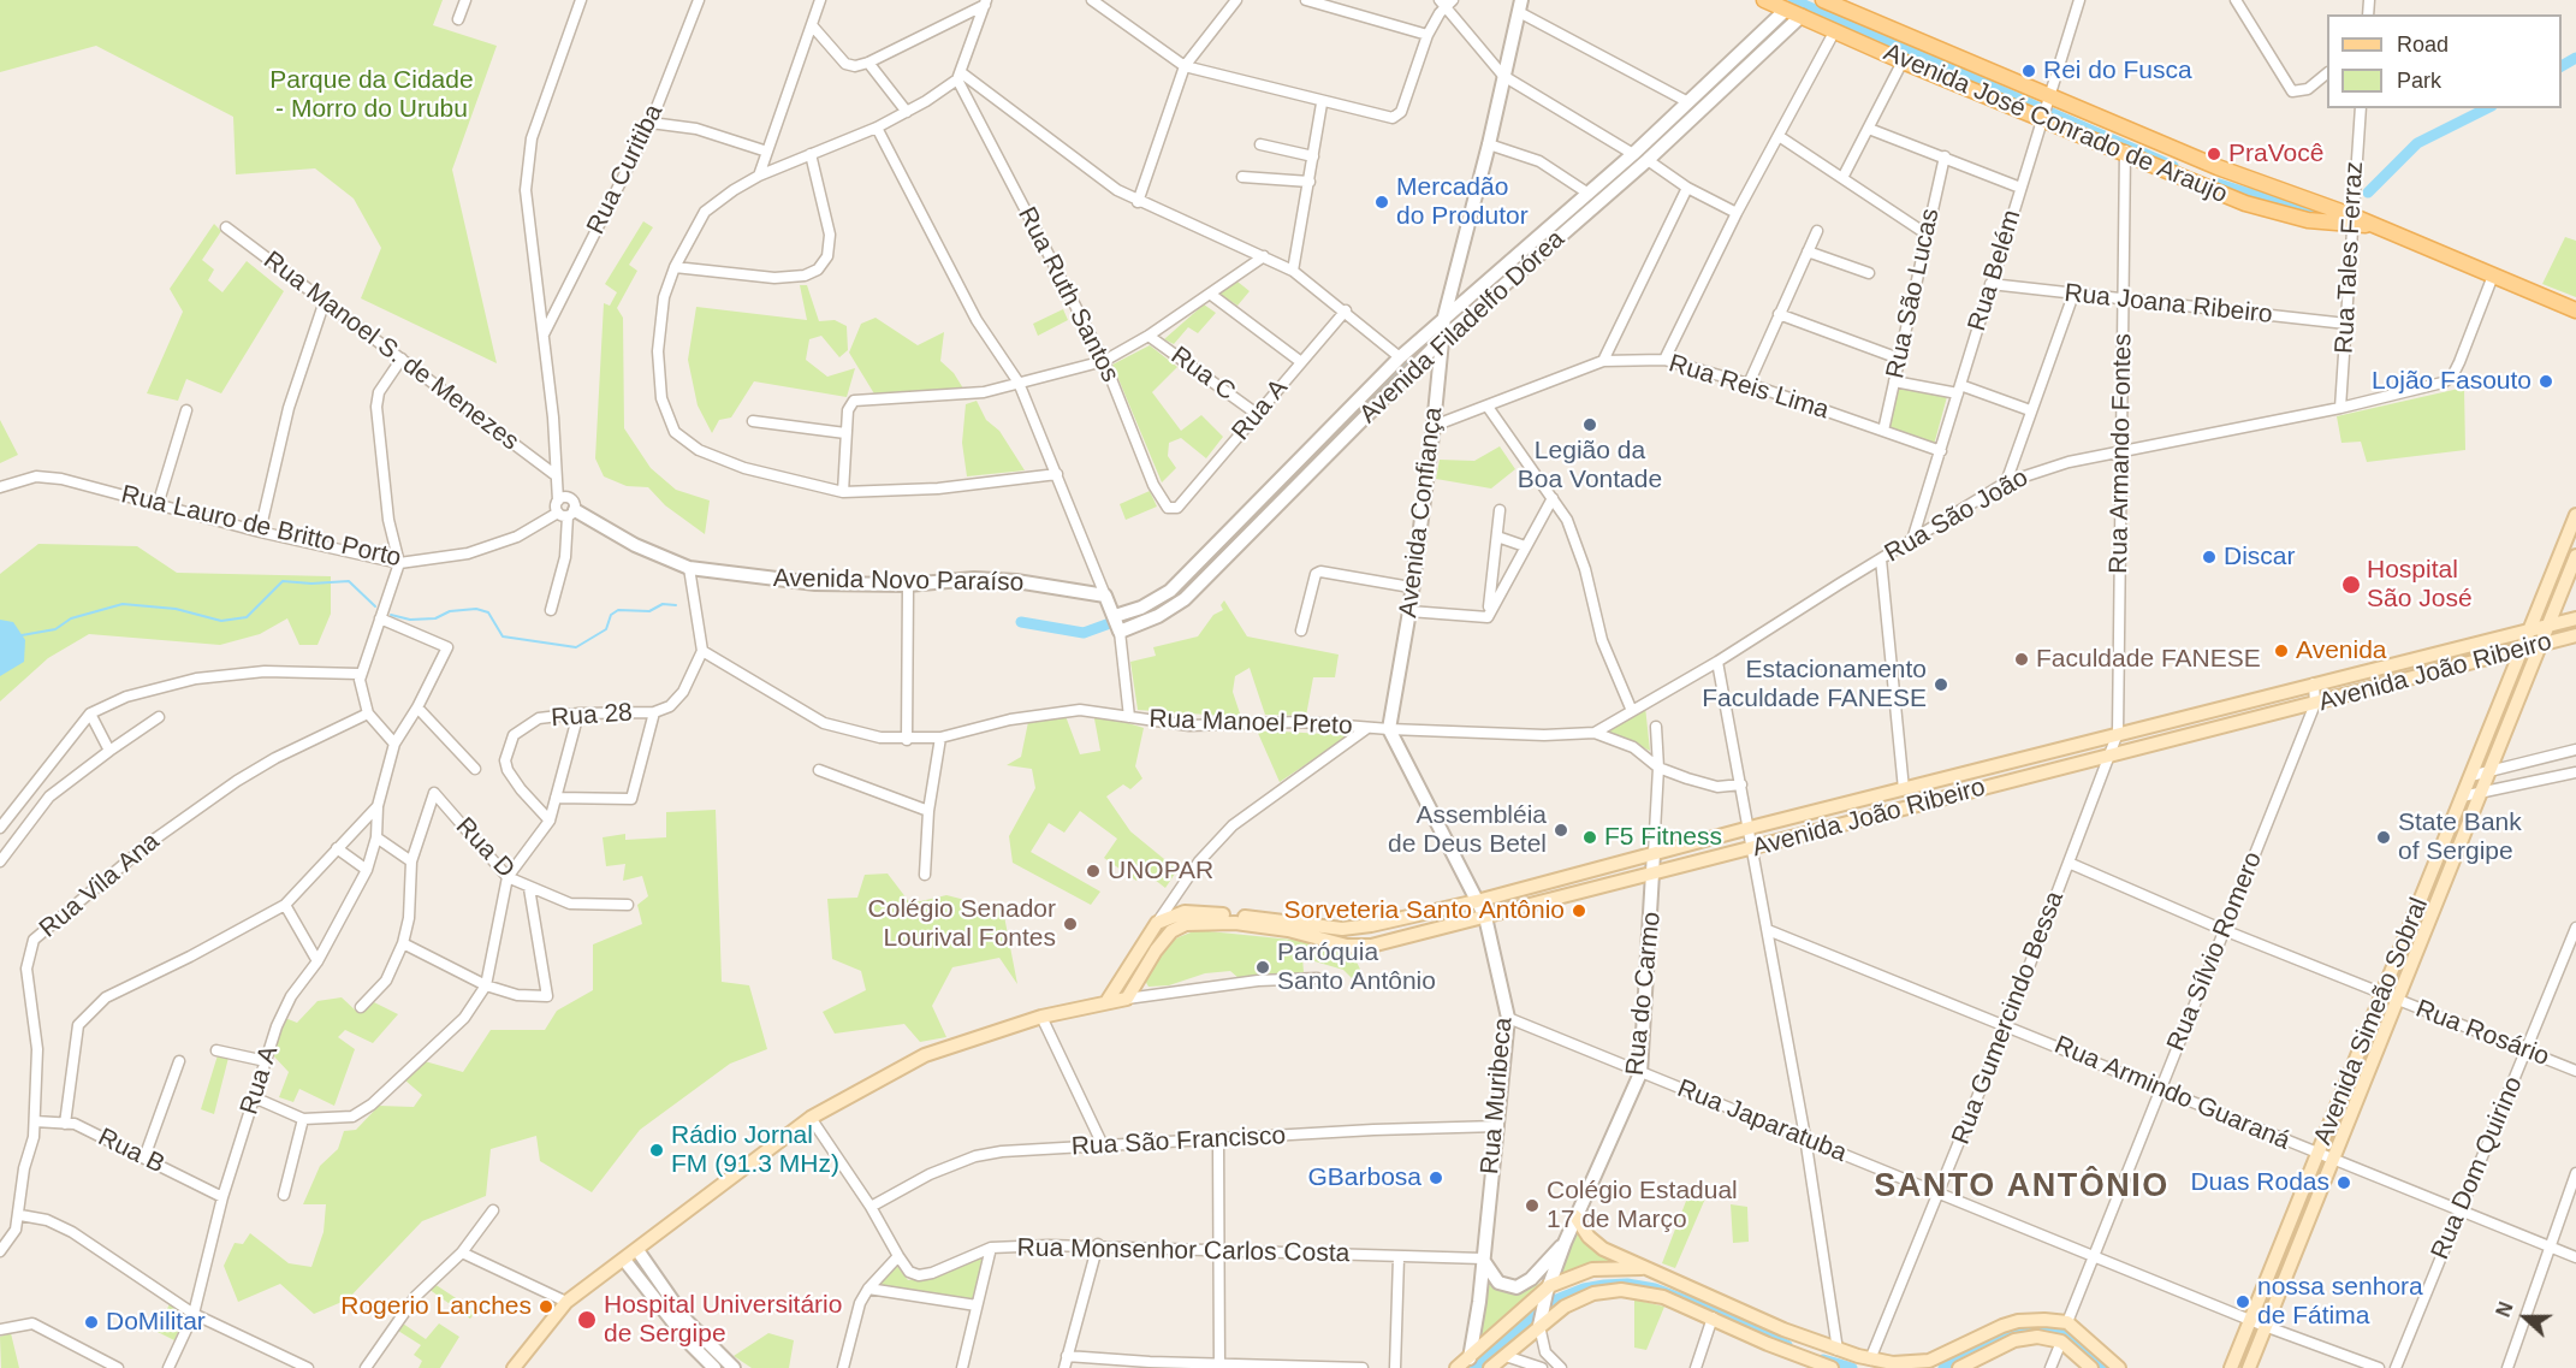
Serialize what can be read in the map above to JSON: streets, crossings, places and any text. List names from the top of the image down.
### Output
{
  "streets": {
    "main road": ["Avenida José Conrado de Araujo", "Avenida João Ribeiro", "Avenida Simeão Sobral"],
    "street": [
      "Rua Curitiba",
      "Rua Tales Ferraz",
      "Rua Belém",
      "Rua São Lucas",
      "Rua Ruth Santos",
      "Rua Joana Ribeiro",
      "Avenida Filadelfo Dórea",
      "Rua Manoel S. de Menezes",
      "Rua C",
      "Rua Reis Lima",
      "Rua A",
      "Rua Armando Fontes",
      "Avenida Confiança",
      "Rua São João",
      "Rua Lauro de Britto Porto",
      "Avenida Novo Paraíso",
      "Rua 28",
      "Rua Manoel Preto",
      "Rua D",
      "Rua Vila Ana",
      "Rua Sílvio Romero",
      "Rua do Carmo",
      "Rua Gumercindo Bessa",
      "Rua Rosário",
      "Rua Armindo Guaraná",
      "Rua Muribeca",
      "Rua Japaratuba",
      "Rua São Francisco",
      "Rua B",
      "Rua Dom Quirino",
      "Rua Monsenhor Carlos Costa"
    ]
  },
  "crossings": [
    ["Avenida José Conrado de Araujo", "Rua Tales Ferraz"],
    ["Avenida José Conrado de Araujo", "Rua Belém"],
    ["Avenida José Conrado de Araujo", "Avenida Filadelfo Dórea"],
    ["Avenida José Conrado de Araujo", "Rua Armando Fontes"],
    ["Rua Tales Ferraz", "Rua Joana Ribeiro"],
    ["Rua Tales Ferraz", "Rua São João"],
    ["Rua Belém", "Rua Joana Ribeiro"],
    ["Rua Belém", "Rua Reis Lima"],
    ["Rua Belém", "Rua São João"],
    ["Rua São Lucas", "Rua Reis Lima"],
    ["Rua Ruth Santos", "Rua A"],
    ["Rua Joana Ribeiro", "Rua Armando Fontes"],
    ["Avenida Filadelfo Dórea", "Avenida Confiança"],
    ["Rua C", "Rua A"],
    ["Rua Reis Lima", "Avenida Confiança"],
    ["Rua A", "Rua B"],
    ["Rua Armando Fontes", "Rua São João"],
    ["Rua Armando Fontes", "Avenida João Ribeiro"],
    ["Rua Armando Fontes", "Rua Gumercindo Bessa"],
    ["Avenida Confiança", "Rua São João"],
    ["Avenida Confiança", "Rua Manoel Preto"],
    ["Avenida Confiança", "Rua Muribeca"],
    ["Rua São João", "Rua Manoel Preto"],
    ["Rua São João", "Rua Muribeca"],
    ["Rua Lauro de Britto Porto", "Avenida Novo Paraíso"],
    ["Avenida João Ribeiro", "Rua Sílvio Romero"],
    ["Avenida João Ribeiro", "Rua do Carmo"],
    ["Avenida João Ribeiro", "Rua Gumercindo Bessa"],
    ["Avenida João Ribeiro", "Avenida Simeão Sobral"],
    ["Avenida João Ribeiro", "Rua Muribeca"],
    ["Rua 28", "Rua Manoel Preto"],
    ["Rua Manoel Preto", "Rua Muribeca"],
    ["Rua Vila Ana", "Rua B"],
    ["Rua Sílvio Romero", "Rua Rosário"],
    ["Rua Sílvio Romero", "Rua Armindo Guaraná"],
    ["Rua Sílvio Romero", "Rua Japaratuba"],
    ["Rua do Carmo", "Rua Japaratuba"],
    ["Rua Gumercindo Bessa", "Rua Rosário"],
    ["Rua Gumercindo Bessa", "Rua Armindo Guaraná"],
    ["Rua Gumercindo Bessa", "Rua Japaratuba"],
    ["Avenida Simeão Sobral", "Rua Rosário"],
    ["Avenida Simeão Sobral", "Rua Armindo Guaraná"],
    ["Avenida Simeão Sobral", "Rua Japaratuba"],
    ["Rua Rosário", "Rua Dom Quirino"],
    ["Rua Armindo Guaraná", "Rua Dom Quirino"],
    ["Rua Muribeca", "Rua Japaratuba"],
    ["Rua Muribeca", "Rua São Francisco"],
    ["Rua Muribeca", "Rua Monsenhor Carlos Costa"]
  ],
  "districts": ["SANTO ANTÔNIO"],
  "parks": ["Parque da Cidade - Morro do Urubu"],
  "places": [
    "Rei do Fusca",
    "PraVocê",
    "Mercadão do Produtor",
    "Lojão Fasouto",
    "Legião da Boa Vontade",
    "Discar",
    "Hospital São José",
    "Avenida",
    "Faculdade FANESE",
    "Estacionamento Faculdade FANESE",
    "Assembléia de Deus Betel",
    "F5 Fitness",
    "State Bank of Sergipe",
    "UNOPAR",
    "Sorveteria Santo Antônio",
    "Colégio Senador Lourival Fontes",
    "Paróquia Santo Antônio",
    "Rádio Jornal FM (91.3 MHz)",
    "GBarbosa",
    "Duas Rodas",
    "Colégio Estadual 17 de Março",
    "nossa senhora de Fátima",
    "Rogerio Lanches",
    "Hospital Universitário de Sergipe",
    "DoMilitar"
  ],
  "legend": ["Road", "Park"],
  "north": "left"
}
